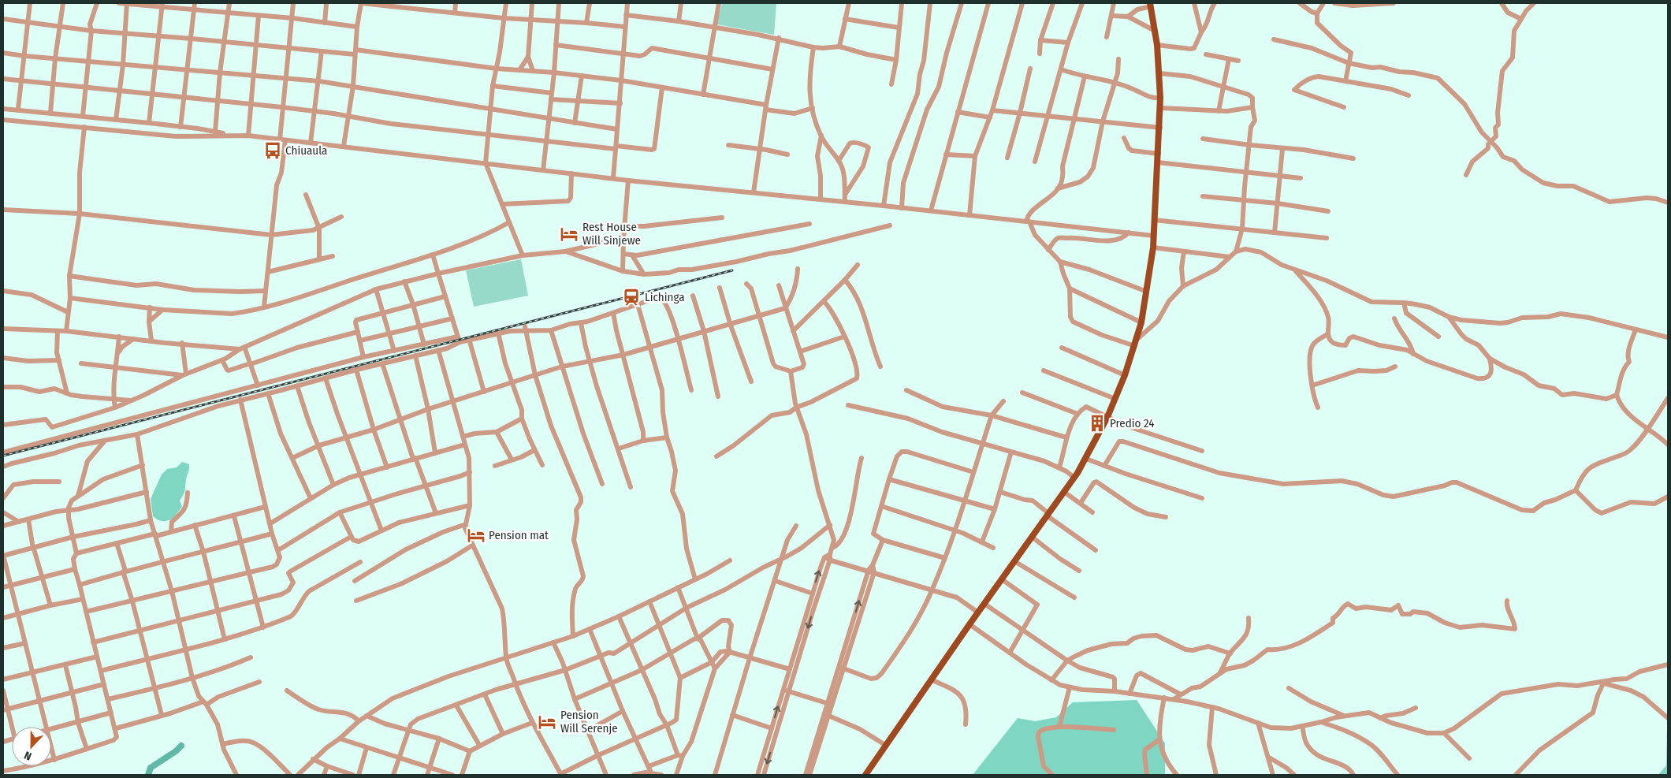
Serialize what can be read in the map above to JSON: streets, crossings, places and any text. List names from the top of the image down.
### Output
{
  "places": {
    "bus stop": ["Chiuaula"],
    "hotel": ["Rest House Will Sinjewe", "Pension mat", "Pension Will Serenje"],
    "station": ["Lichinga"],
    "building": ["Predio 24"]
  },
  "north": "bottom"
}
